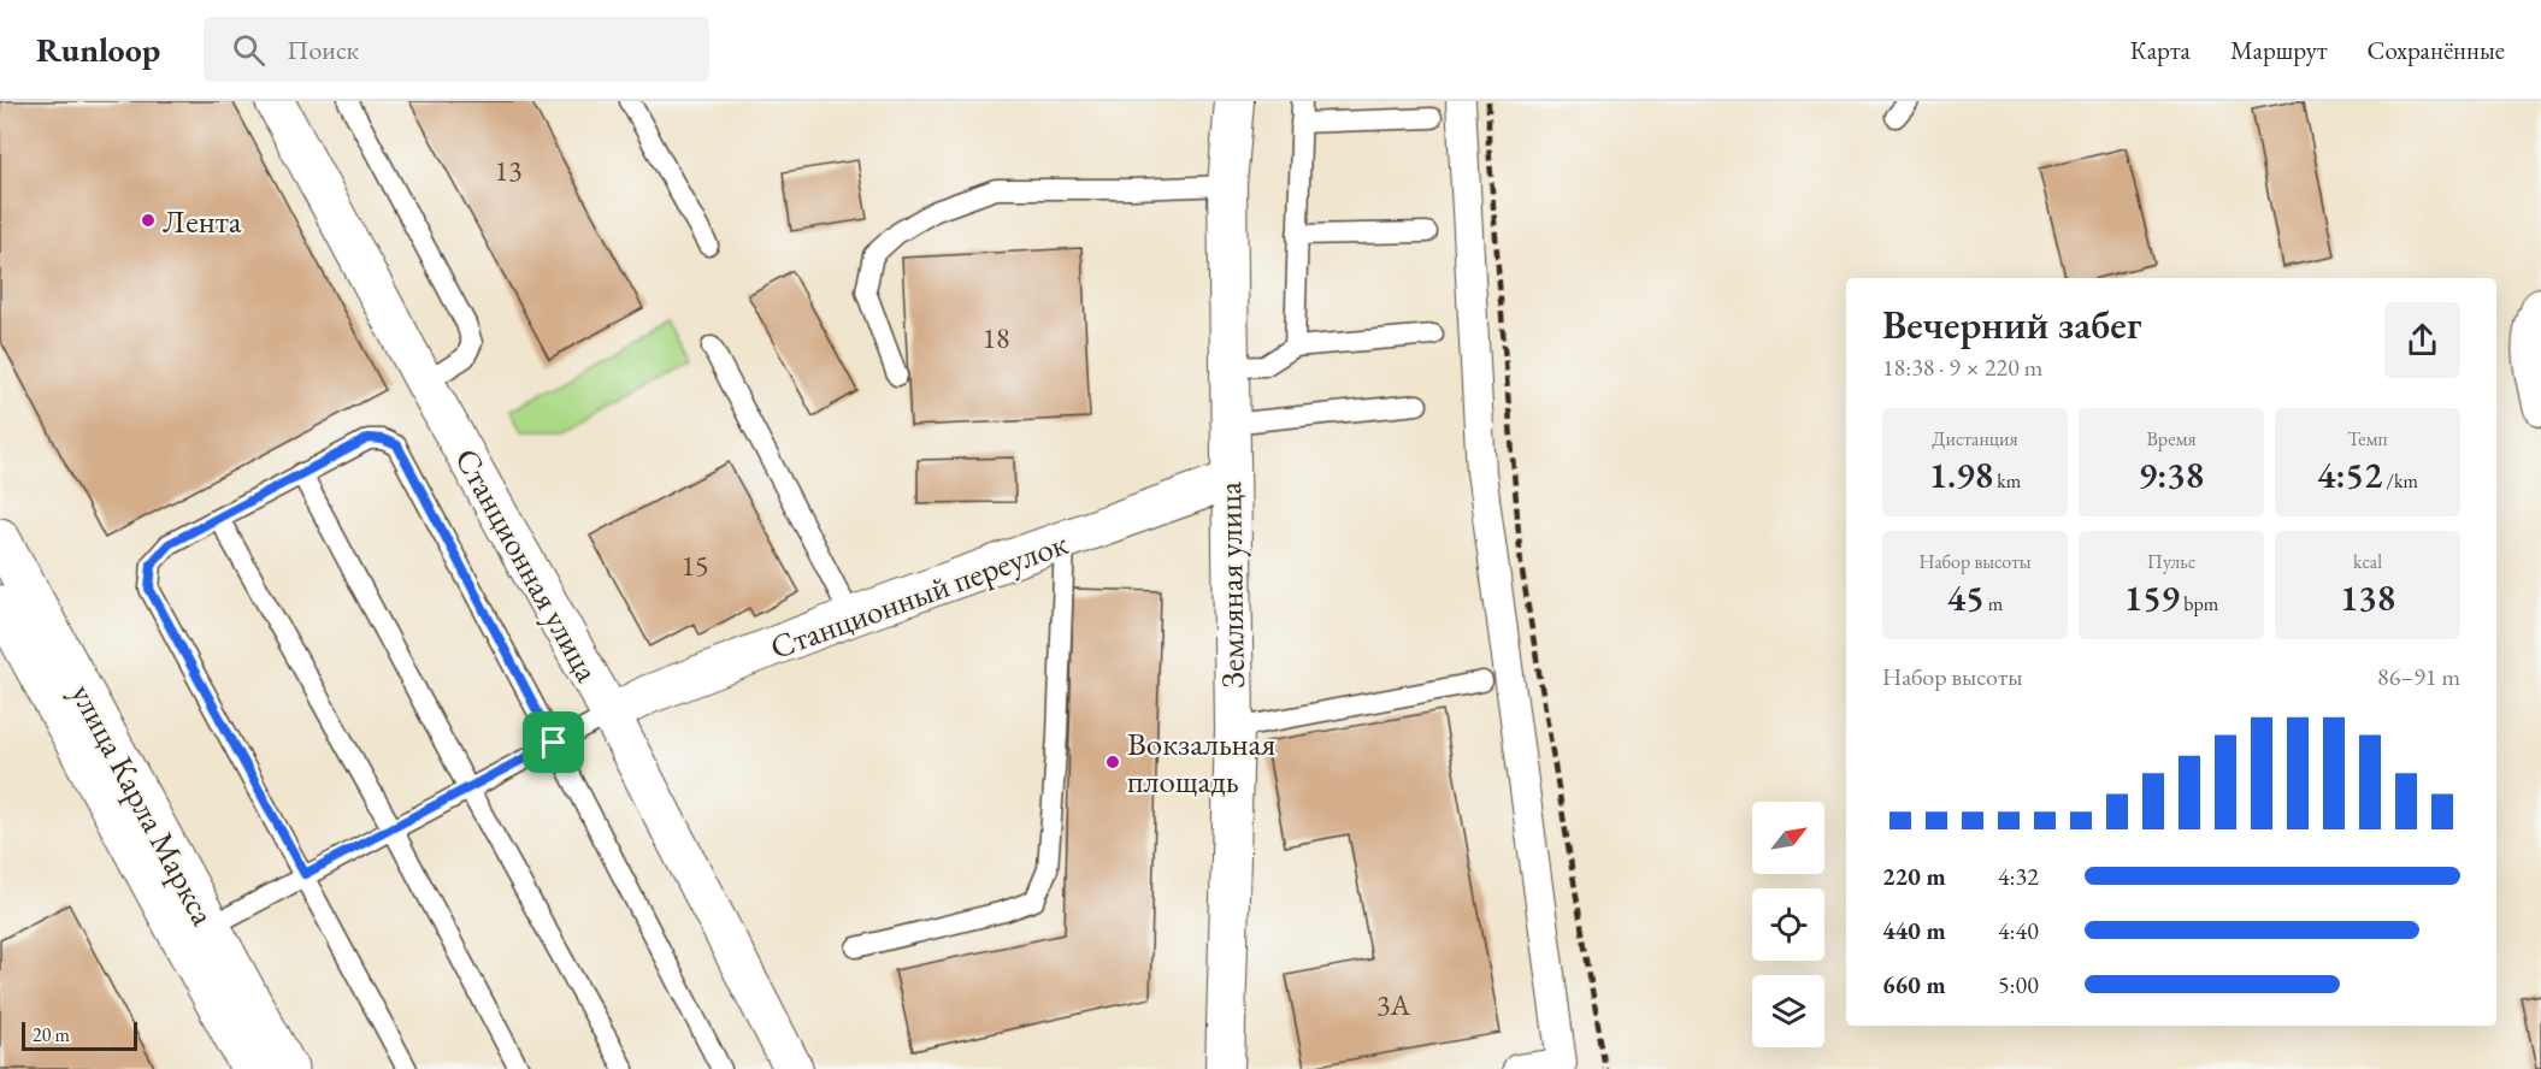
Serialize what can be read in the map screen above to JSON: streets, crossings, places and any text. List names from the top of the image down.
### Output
{
  "streets": {
    "main road": ["улица Карла Маркса"],
    "street": ["Станционная улица", "Земляная улица", "Станционный переулок"]
  },
  "crossings": [
    ["Станционная улица", "Станционный переулок"],
    ["Земляная улица", "Станционный переулок"]
  ],
  "places": ["Лента", "Вокзальная площадь"],
  "house_numbers": [
    "13",
    "18",
    "15",
    "3А"
  ],
  "scale_bar": "20 m",
  "north": "top right",
  "page": {
    "header": "Runloop",
    "search": "Поиск",
    "nav": ["Карта", "Маршрут", "Сохранённые"],
    "heading": ["Вечерний забег", "18:38 · 9 × 220 m"],
    "stats": [
      ["Дистанция", "1.98 km"],
      ["Время", "9:38"],
      ["Темп", "4:52 /km"],
      ["Набор высоты", "45 m"],
      ["Пульс", "159 bpm"],
      ["kcal", "138"]
    ],
    "chart": ["Набор высоты", "86–91 m"],
    "list": [
      {
        "name": "220 m",
        "note": "4:32"
      },
      {
        "name": "440 m",
        "note": "4:40"
      },
      {
        "name": "660 m",
        "note": "5:00"
      }
    ],
    "scale": "20 m"
  }
}
